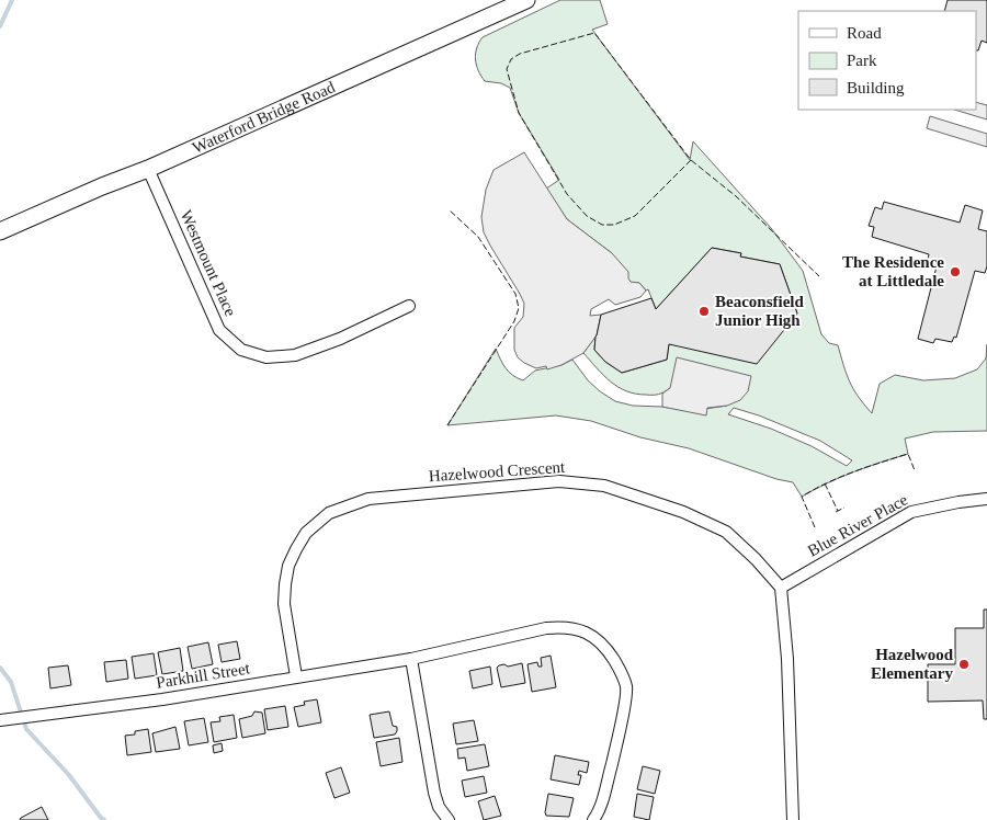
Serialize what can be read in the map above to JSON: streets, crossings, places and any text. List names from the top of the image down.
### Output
{
  "streets": {
    "main road": ["Waterford Bridge Road"],
    "street": [
      "Westmount Place",
      "Hazelwood Crescent",
      "Blue River Place",
      "Parkhill Street"
    ]
  },
  "crossings": [
    ["Waterford Bridge Road", "Westmount Place"],
    ["Hazelwood Crescent", "Blue River Place"],
    ["Hazelwood Crescent", "Parkhill Street"]
  ],
  "places": ["The Residence at Littledale", "Beaconsfield Junior High", "Hazelwood Elementary"],
  "legend": ["Road", "Park", "Building"]
}
